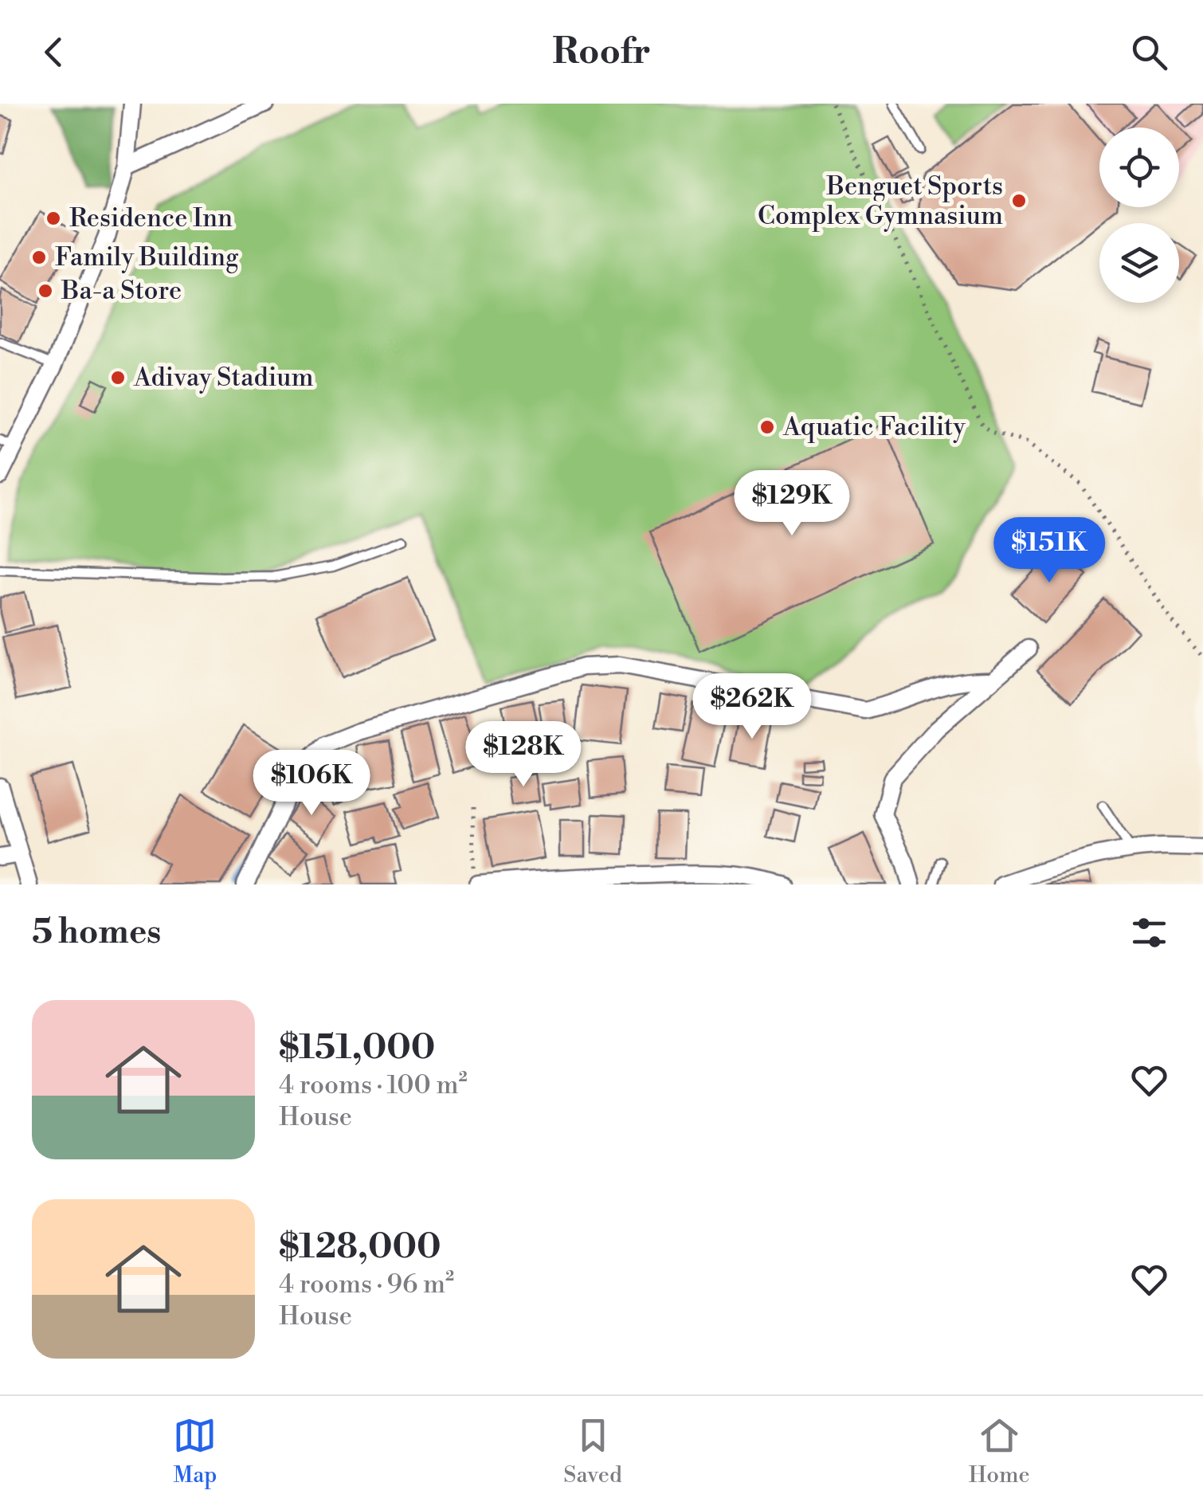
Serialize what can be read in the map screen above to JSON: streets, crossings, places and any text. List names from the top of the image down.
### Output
{
  "places": [
    "Benguet Sports Complex Gymnasium",
    "Residence Inn",
    "Family Building",
    "Ba-a Store",
    "Adivay Stadium",
    "Aquatic Facility"
  ],
  "page": {
    "header": "Roofr",
    "price": [
      "$129K",
      "$151K",
      "$262K",
      "$128K",
      "$106K"
    ],
    "heading": "5 homes",
    "list": [
      {
        "name": "$151,000",
        "note": "4 rooms · 100 m² · House"
      },
      {
        "name": "$128,000",
        "note": "4 rooms · 96 m² · House"
      }
    ],
    "tabs": ["Map", "Saved", "Home"]
  }
}
